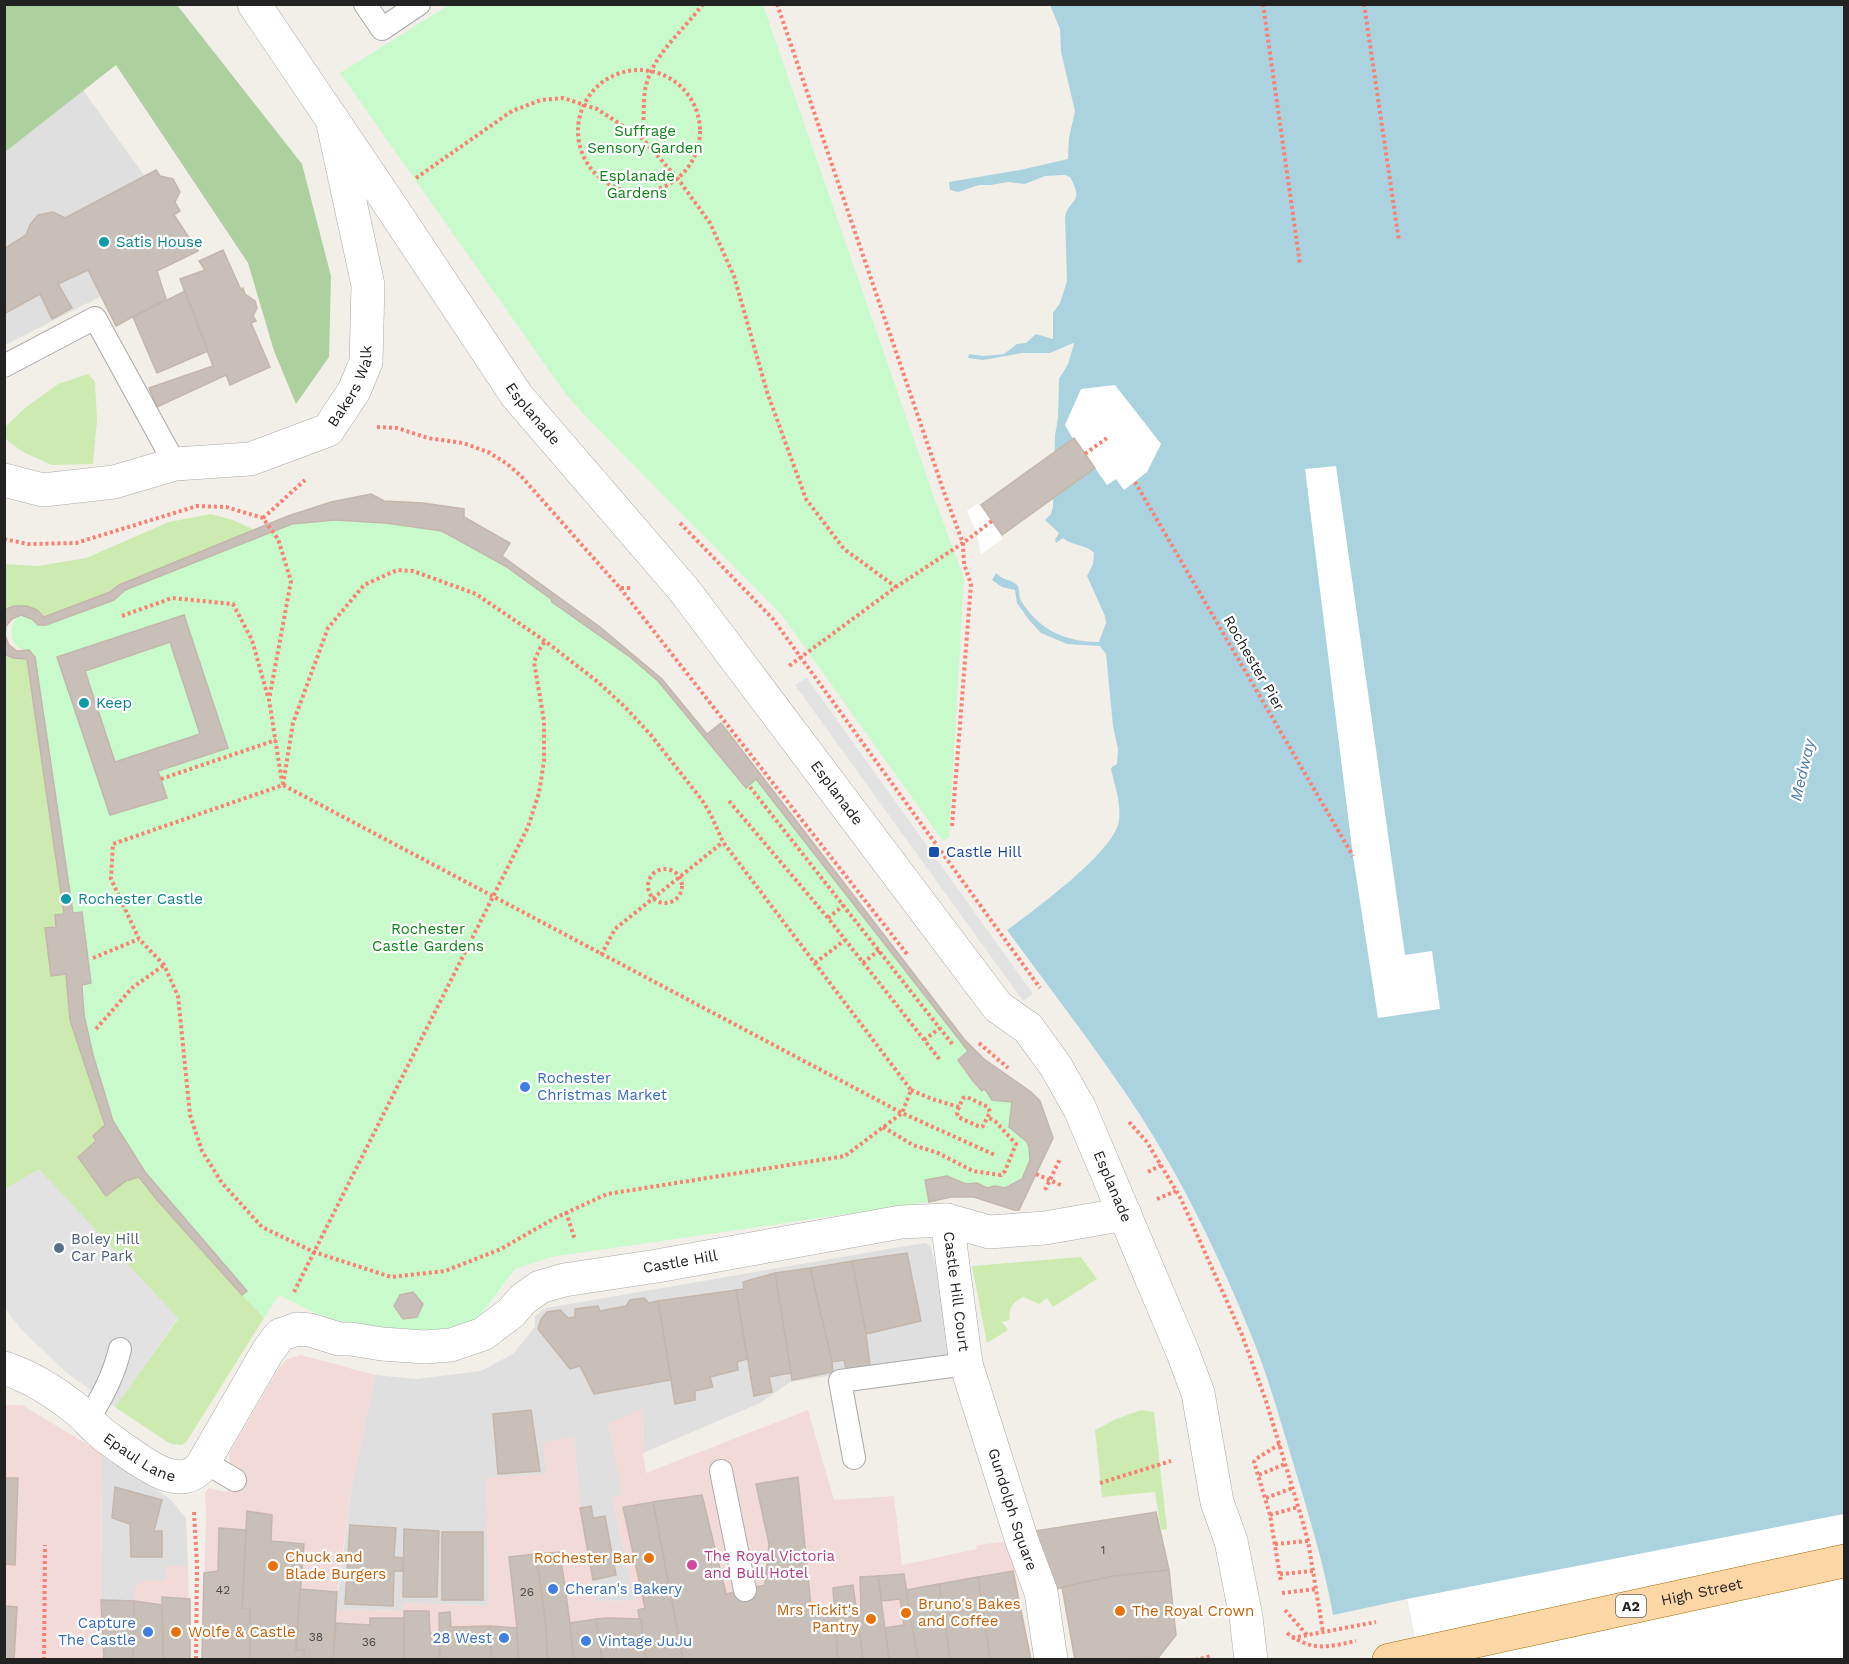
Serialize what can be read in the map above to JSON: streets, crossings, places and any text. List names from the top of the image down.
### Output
{
  "streets": {
    "main road": ["High Street", "A2"],
    "street": [
      "Bakers Walk",
      "Esplanade",
      "Castle Hill",
      "Castle Hill Court",
      "Epaul Lane",
      "Gundolph Square"
    ],
    "path": ["Rochester Pier"]
  },
  "crossings": [
    ["Bakers Walk", "Esplanade"],
    ["Esplanade", "Castle Hill"],
    ["Castle Hill", "Castle Hill Court"],
    ["Castle Hill Court", "Gundolph Square"]
  ],
  "water": ["Medway"],
  "parks": ["Suffrage Sensory Garden", "Esplanade Gardens", "Rochester Castle Gardens"],
  "places": {
    "other": [
      "Satis House",
      "Keep",
      "Rochester Castle",
      "Rochester Christmas Market",
      "Boley Hill Car Park",
      "Rochester Bar",
      "The Royal Victoria and Bull Hotel",
      "Chuck and Blade Burgers",
      "Cheran's Bakery",
      "The Royal Crown",
      "Bruno's Bakes and Coffee",
      "Mrs Tickit's Pantry",
      "Capture The Castle",
      "Wolfe & Castle",
      "28 West",
      "Vintage JuJu"
    ],
    "transit": ["Castle Hill"]
  },
  "house_numbers": [
    "1",
    "42",
    "26",
    "38",
    "36"
  ]
}
